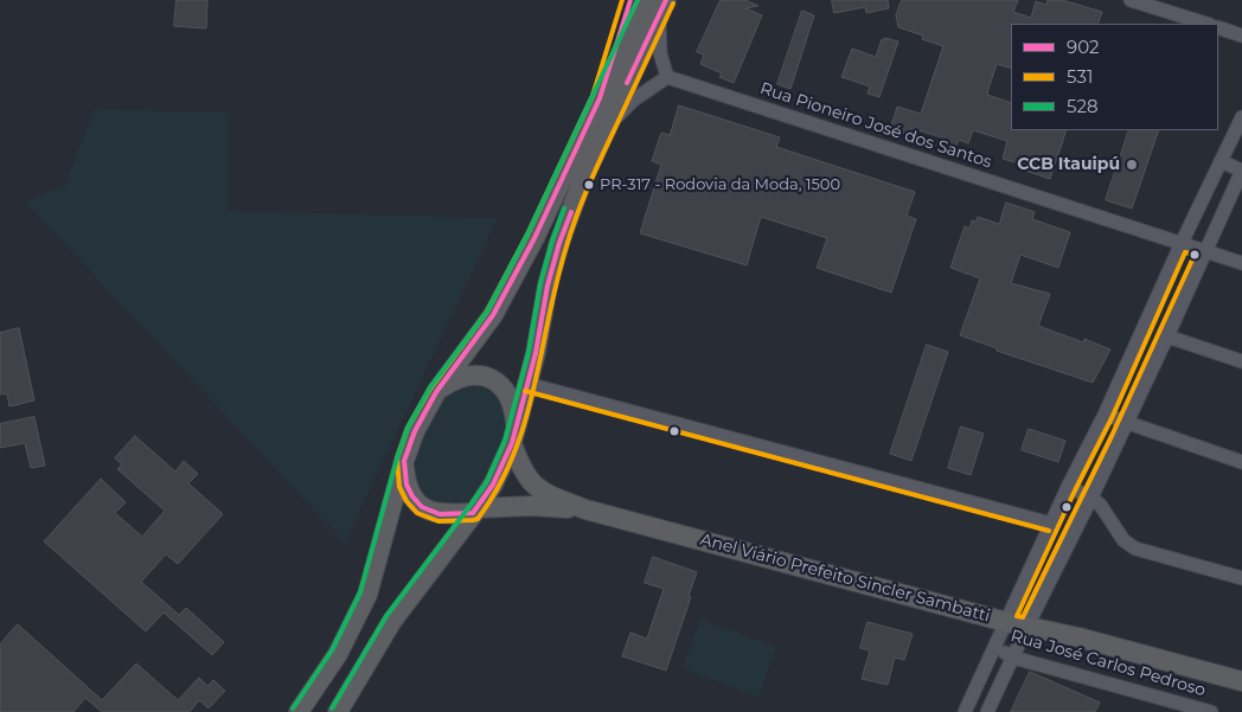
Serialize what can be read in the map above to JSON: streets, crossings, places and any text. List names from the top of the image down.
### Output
{
  "streets": {
    "highway": ["Anel Viário Prefeito Sincler Sambatti"],
    "street": ["Rua Pioneiro José dos Santos", "Rua José Carlos Pedroso"]
  },
  "places": ["CCB Itauipú", "PR-317 - Rodovia da Moda, 1500"],
  "lines": ["transit line 902", "transit line 531", "transit line 528"],
  "legend": ["902", "531", "528"]
}
